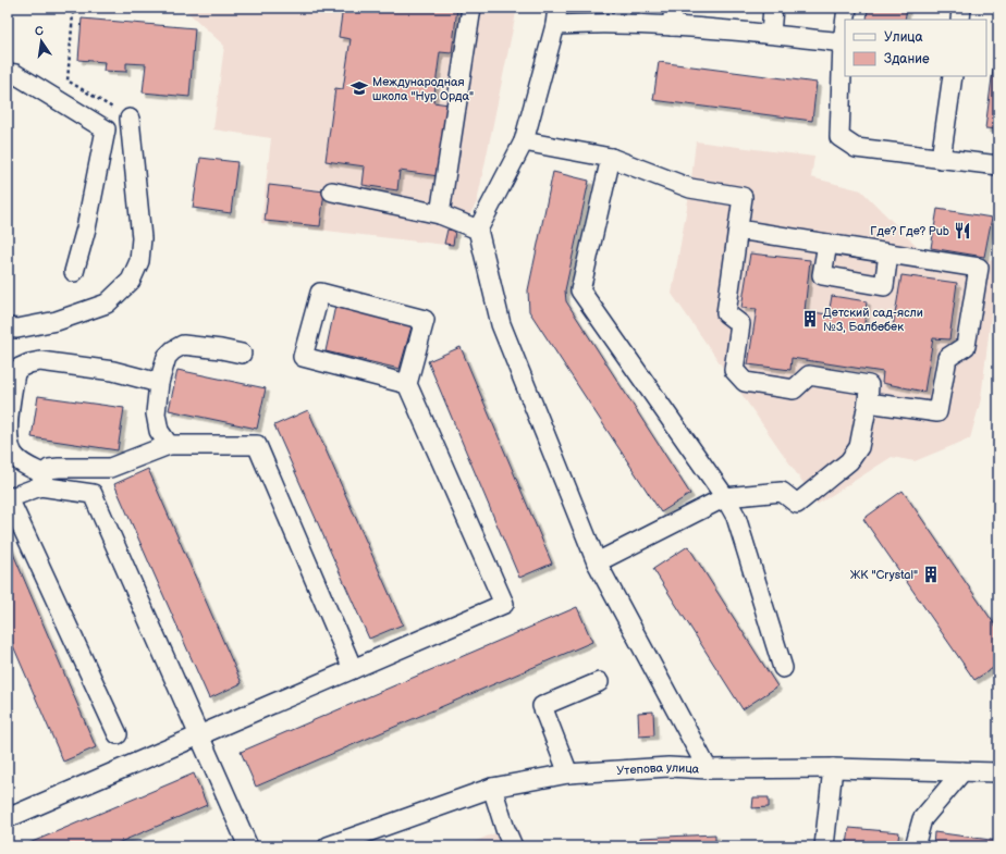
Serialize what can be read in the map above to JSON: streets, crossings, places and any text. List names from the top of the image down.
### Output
{
  "streets": {
    "street": ["Утепова улица"]
  },
  "places": {
    "school or university": ["Международная школа \"Нур Орда\""],
    "restaurant": ["Где? Где? Pub"],
    "building": ["Детский сад-ясли №3, Балбөбек", "ЖК \"Crystal\""]
  },
  "legend": ["Улица", "Здание"],
  "north": "top"
}
